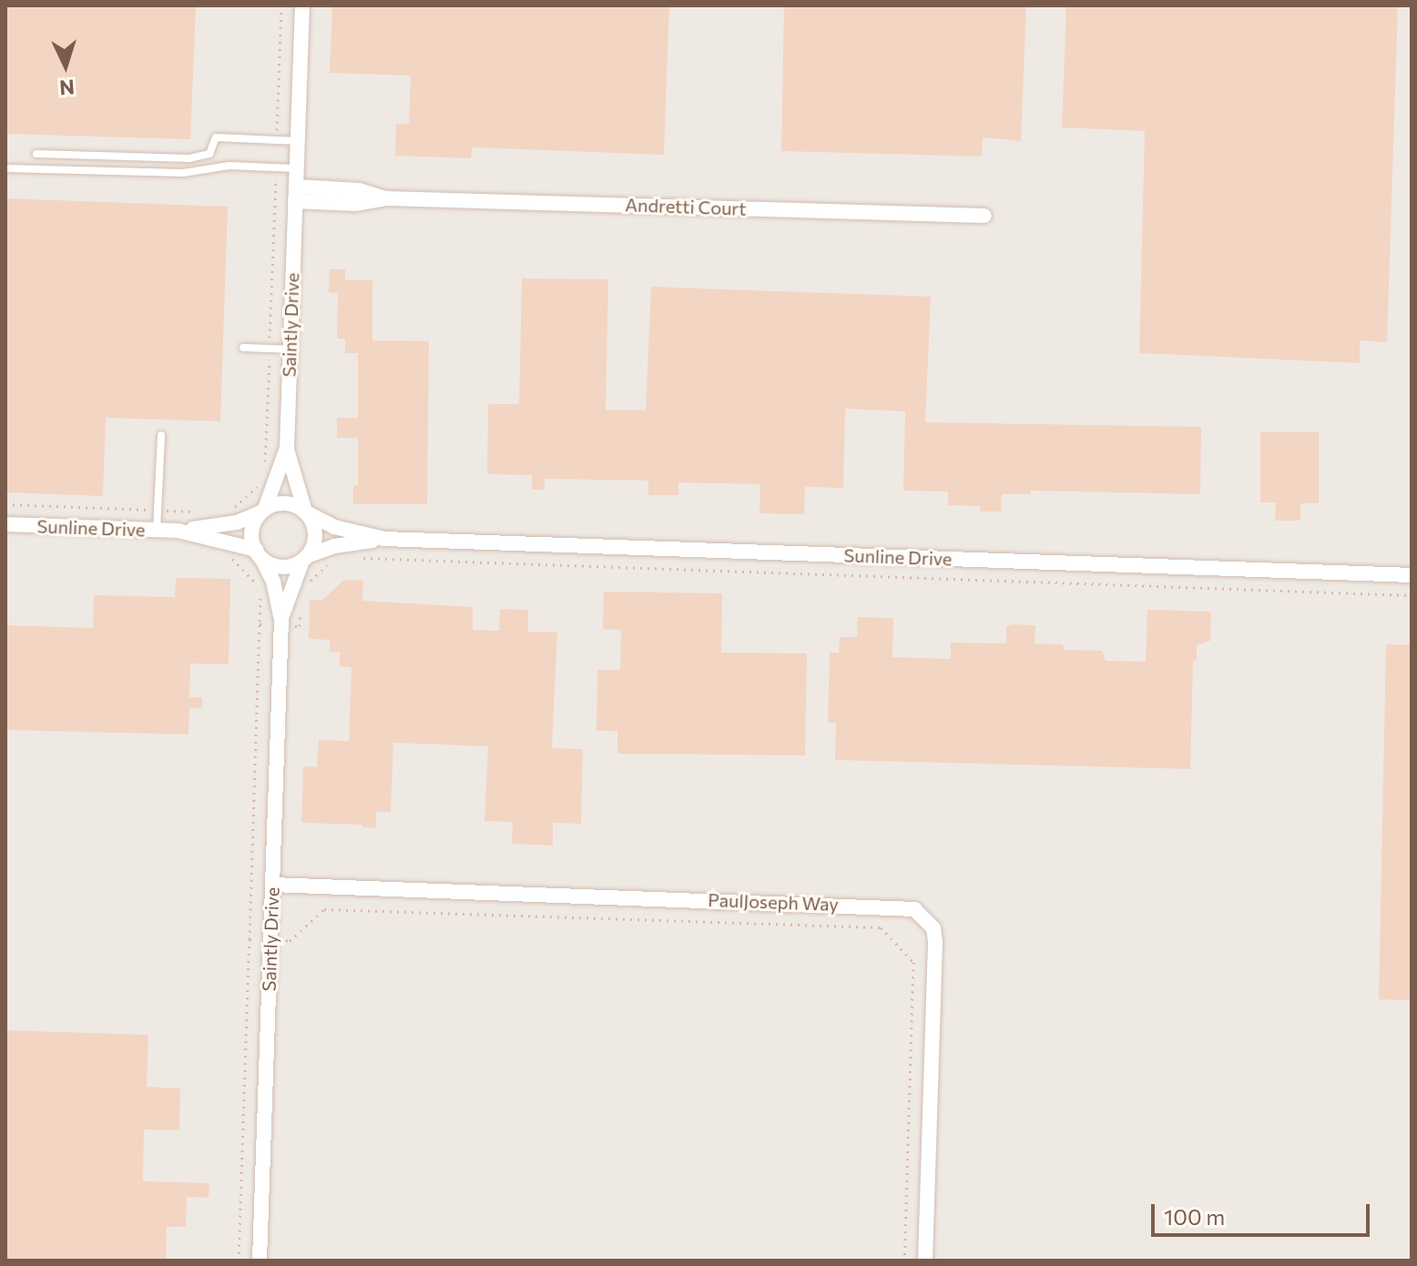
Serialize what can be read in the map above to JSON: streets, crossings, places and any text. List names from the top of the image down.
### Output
{
  "streets": {
    "street": [
      "Andretti Court",
      "Saintly Drive",
      "Sunline Drive",
      "PaulJoseph Way"
    ]
  },
  "crossings": [
    ["Andretti Court", "Saintly Drive"],
    ["Saintly Drive", "Sunline Drive"],
    ["Saintly Drive", "PaulJoseph Way"]
  ],
  "scale_bar": "100 m",
  "north": "bottom"
}
